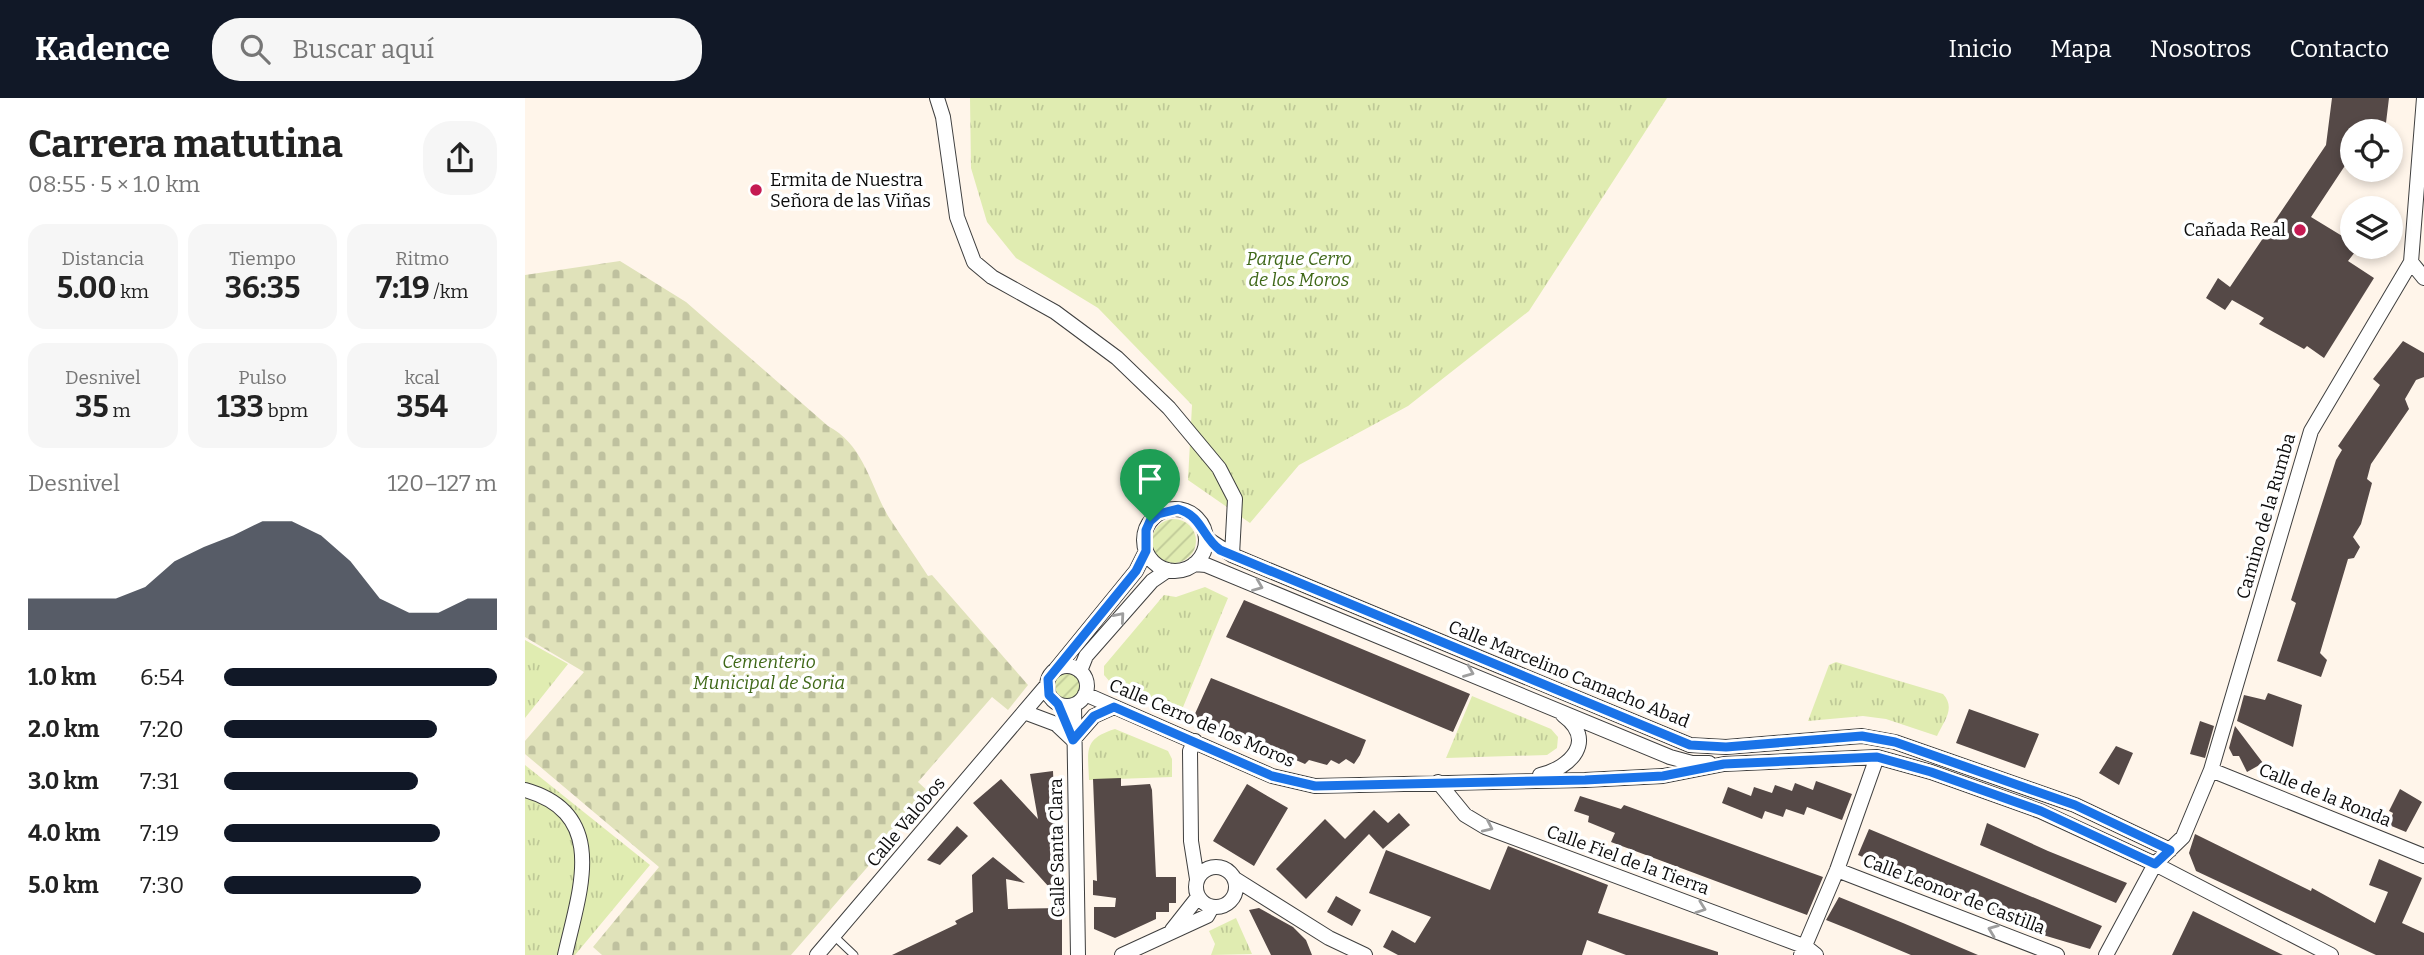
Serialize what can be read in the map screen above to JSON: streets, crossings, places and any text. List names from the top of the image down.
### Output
{
  "streets": {
    "street": [
      "Camino de la Rumba",
      "Calle Marcelino Camacho Abad",
      "Calle Cerro de los Moros",
      "Calle de la Ronda",
      "Calle Valobos",
      "Calle Santa Clara",
      "Calle Fiel de la Tierra",
      "Calle Leonor de Castilla"
    ]
  },
  "crossings": [
    ["Camino de la Rumba", "Calle Marcelino Camacho Abad"],
    ["Camino de la Rumba", "Calle Cerro de los Moros"],
    ["Camino de la Rumba", "Calle de la Ronda"],
    ["Calle Marcelino Camacho Abad", "Calle Cerro de los Moros"],
    ["Calle Cerro de los Moros", "Calle Valobos"],
    ["Calle Cerro de los Moros", "Calle Santa Clara"],
    ["Calle Cerro de los Moros", "Calle Fiel de la Tierra"],
    ["Calle Valobos", "Calle Santa Clara"]
  ],
  "one_way": ["Calle Fiel de la Tierra", "Calle Leonor de Castilla"],
  "parks": ["Parque Cerro de los Moros", "Cementerio Municipal de Soria"],
  "places": ["Ermita de Nuestra Señora de las Viñas", "Cañada Real"],
  "page": {
    "header": "Kadence",
    "search": "Buscar aquí",
    "nav": [
      "Inicio",
      "Mapa",
      "Nosotros",
      "Contacto"
    ],
    "heading": ["Carrera matutina", "08:55 · 5 × 1.0 km"],
    "stats": [
      ["Distancia", "5.00 km"],
      ["Tiempo", "36:35"],
      ["Ritmo", "7:19 /km"],
      ["Desnivel", "35 m"],
      ["Pulso", "133 bpm"],
      ["kcal", "354"]
    ],
    "chart": ["Desnivel", "120–127 m"],
    "list": [
      {
        "name": "1.0 km",
        "note": "6:54"
      },
      {
        "name": "2.0 km",
        "note": "7:20"
      },
      {
        "name": "3.0 km",
        "note": "7:31"
      },
      {
        "name": "4.0 km",
        "note": "7:19"
      },
      {
        "name": "5.0 km",
        "note": "7:30"
      }
    ]
  }
}
